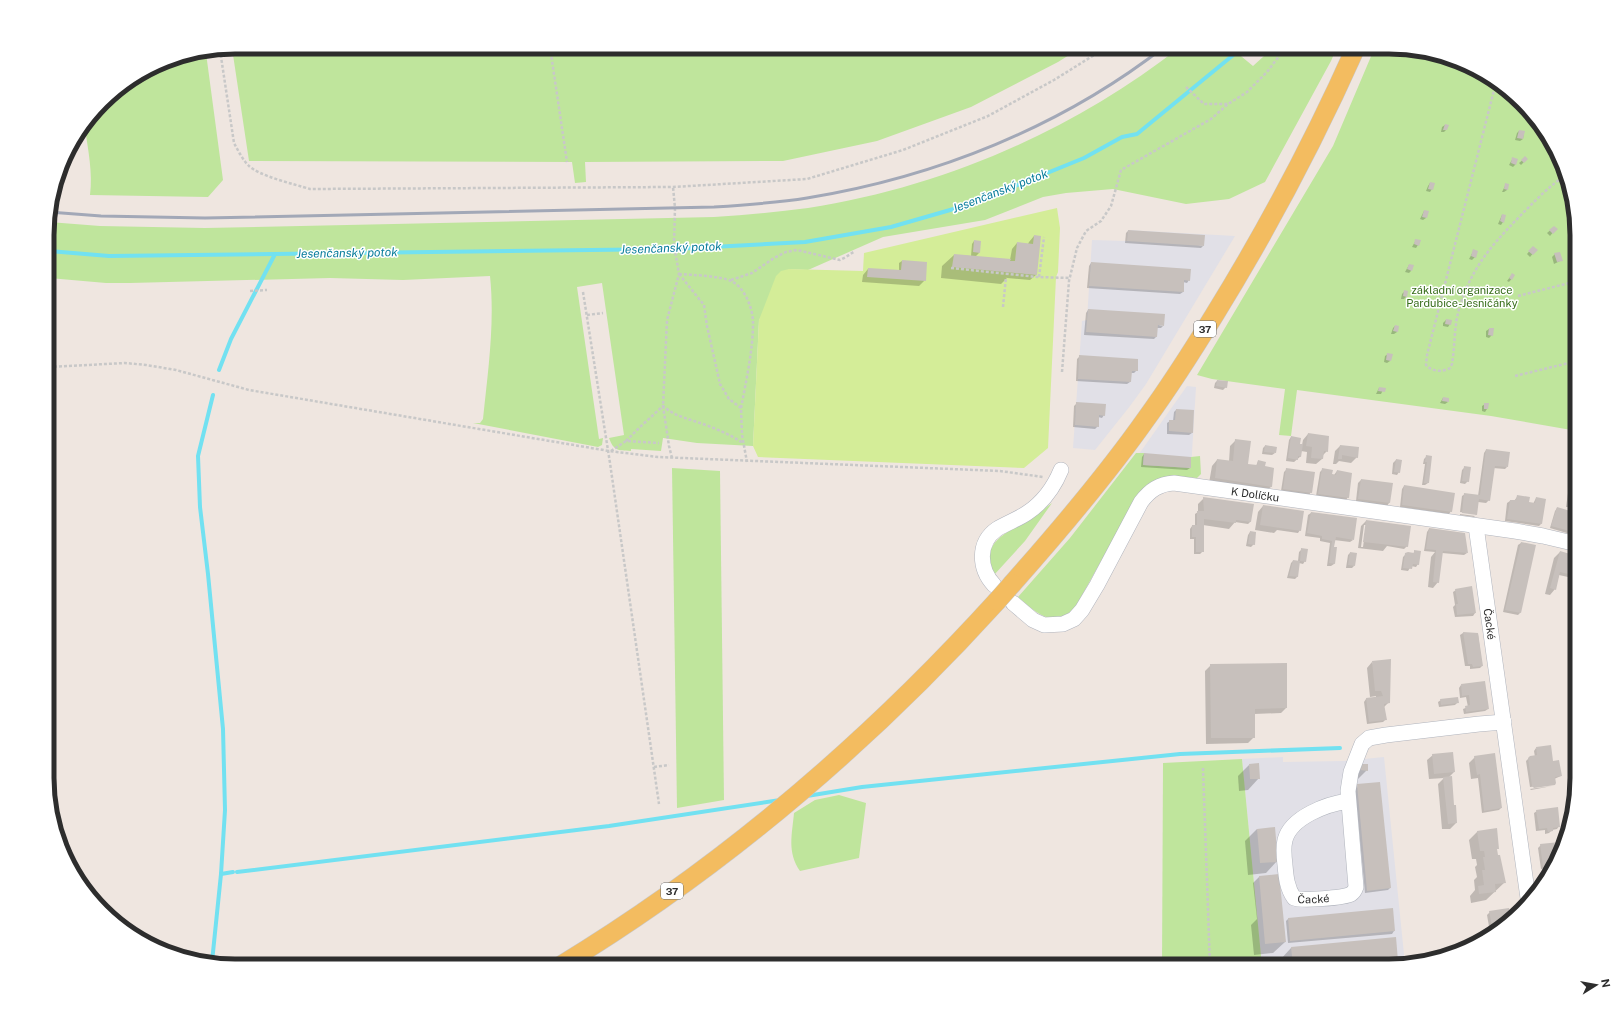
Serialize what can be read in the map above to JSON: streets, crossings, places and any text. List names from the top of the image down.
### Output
{
  "streets": {
    "main road": ["37"],
    "street": ["K Dolíčku", "Čacké"]
  },
  "crossings": [
    ["37", "K Dolíčku"],
    ["K Dolíčku", "Čacké"]
  ],
  "water": ["Jesenčanský potok"],
  "parks": ["základní organizace Pardubice-Jesničánky"],
  "north": "right"
}
